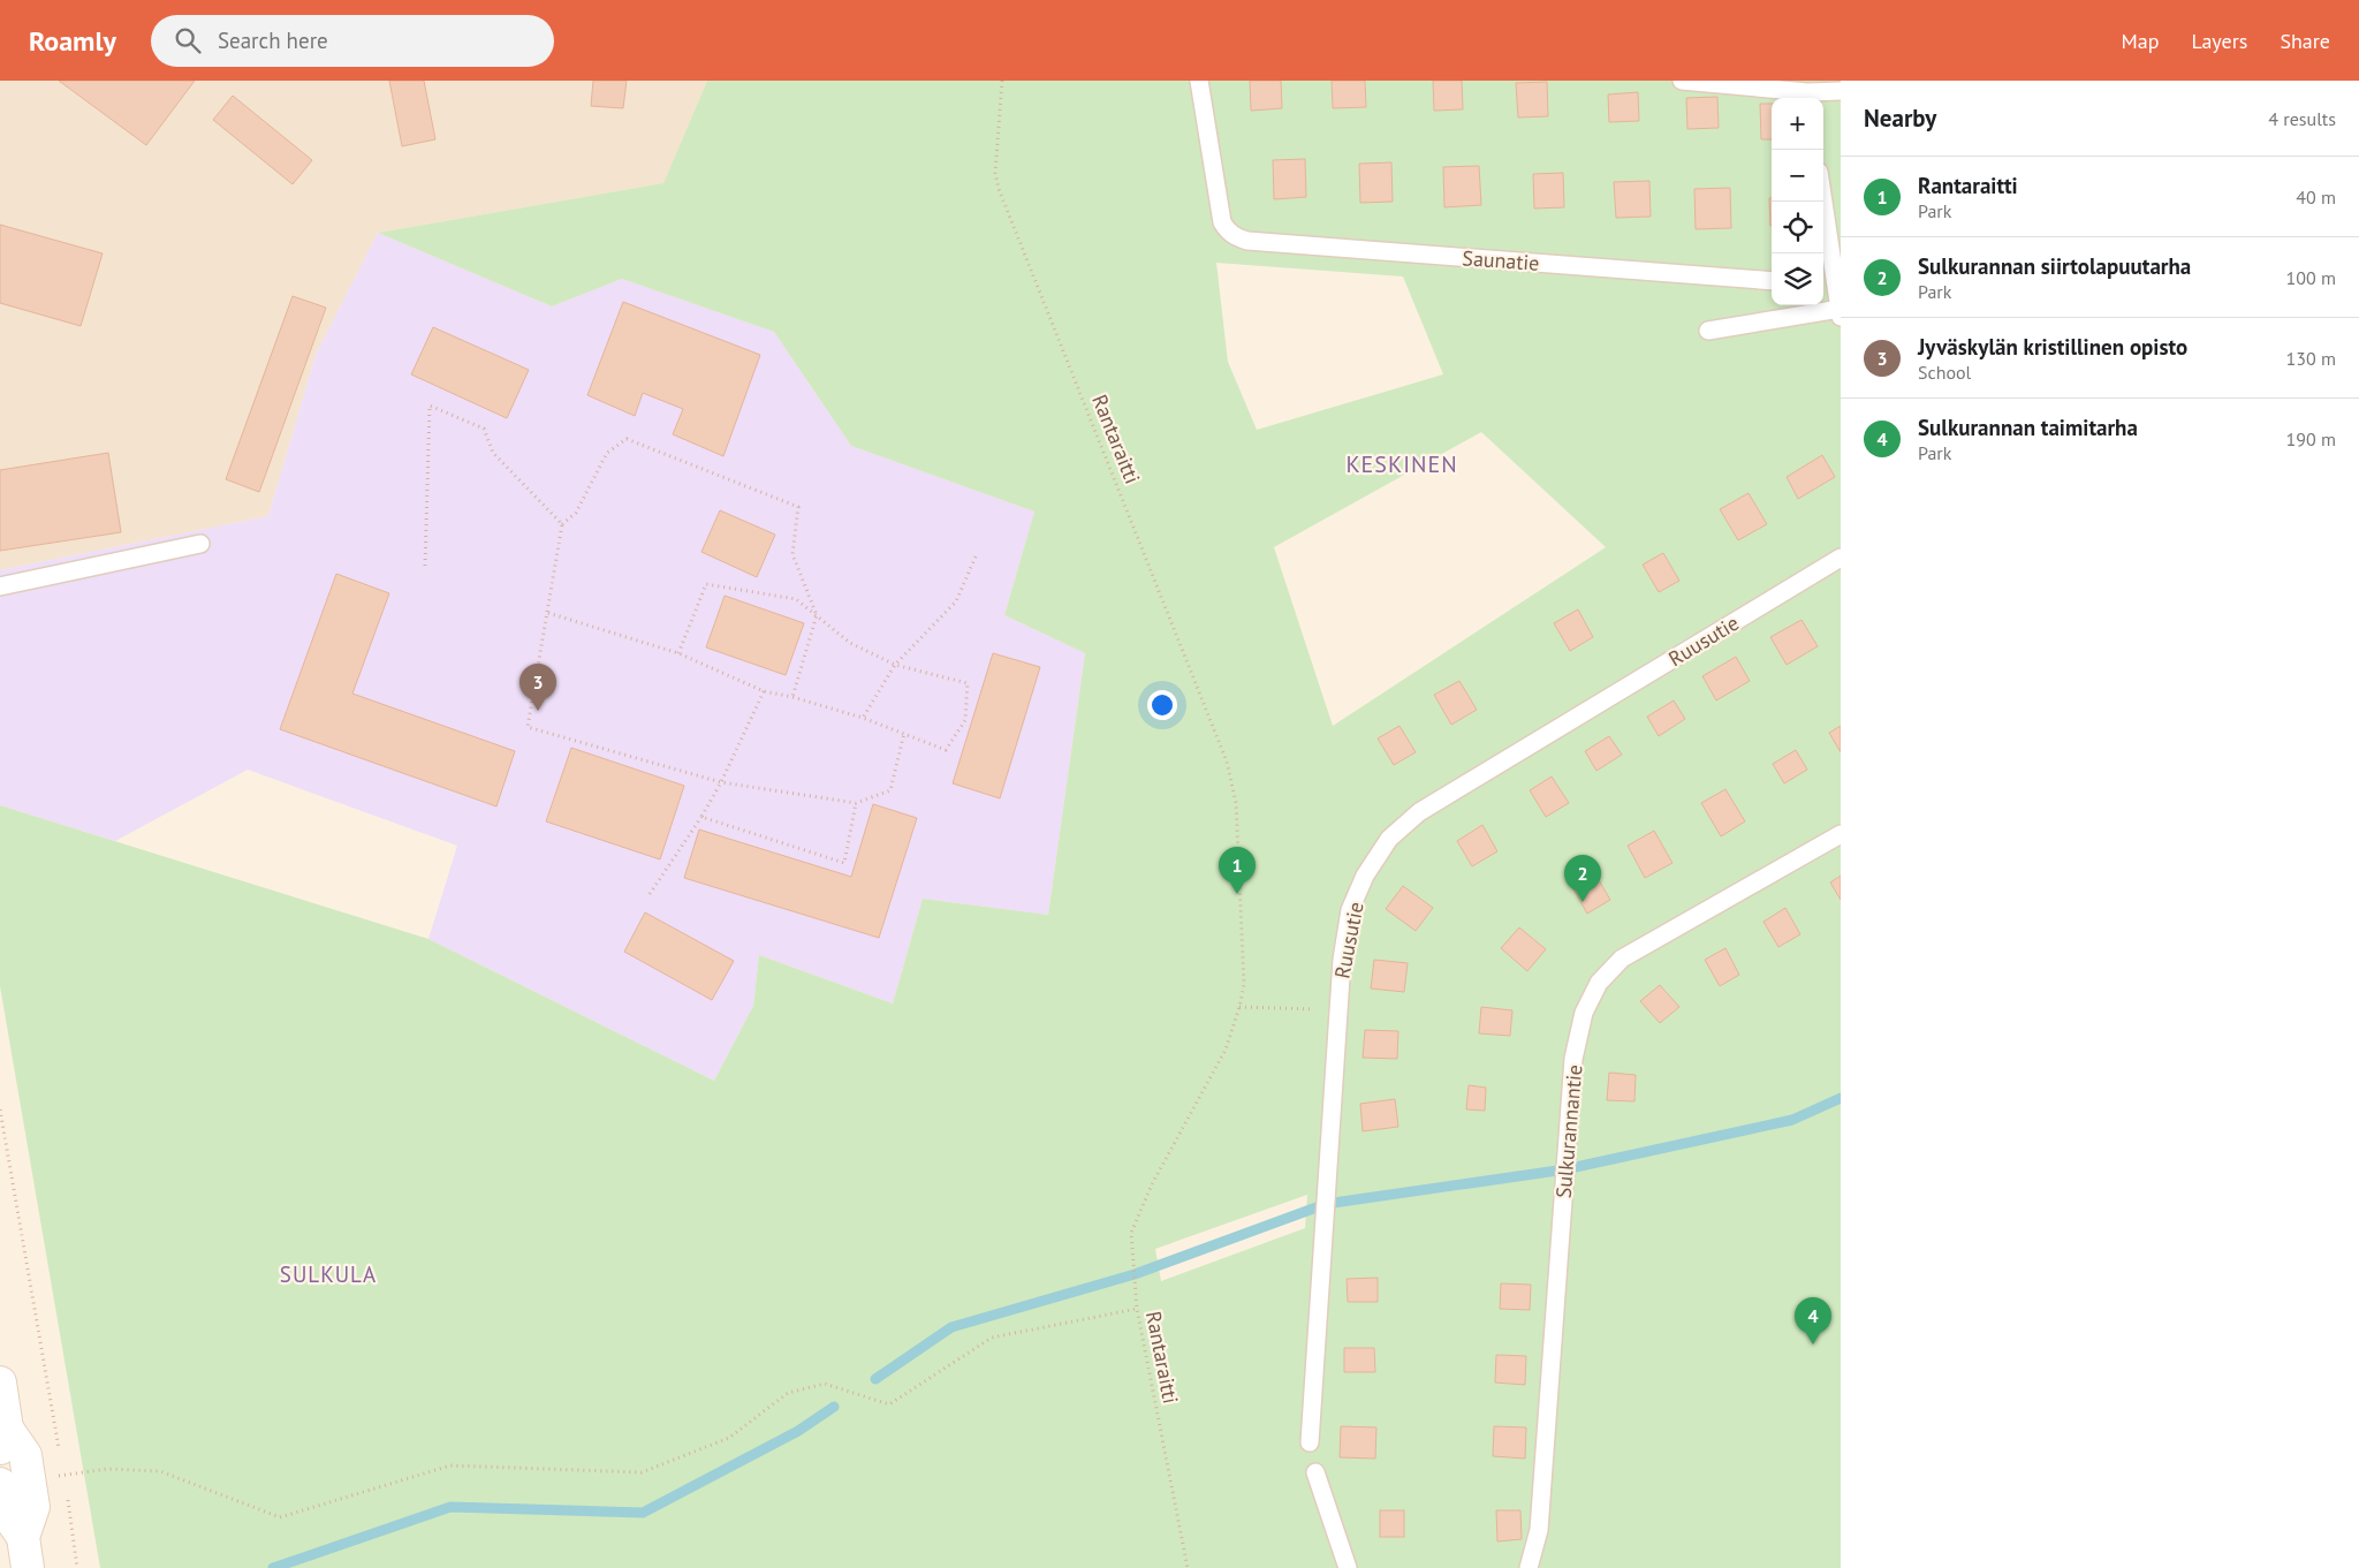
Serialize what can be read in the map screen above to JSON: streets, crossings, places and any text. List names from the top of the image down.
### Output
{
  "streets": {
    "lane": ["Saunatie", "Ruusutie", "Sulkurannantie"],
    "path": ["Rantaraitti"]
  },
  "districts": ["KESKINEN", "SULKULA"],
  "page": {
    "header": "Roamly",
    "search": "Search here",
    "nav": ["Map", "Layers", "Share"],
    "heading": ["Nearby", "4 results"],
    "map_buttons": ["+", "−"],
    "list": [
      {
        "mark": "1",
        "name": "Rantaraitti",
        "note": "Park",
        "value": "40 m"
      },
      {
        "mark": "2",
        "name": "Sulkurannan siirtolapuutarha",
        "note": "Park",
        "value": "100 m"
      },
      {
        "mark": "3",
        "name": "Jyväskylän kristillinen opisto",
        "note": "School",
        "value": "130 m"
      },
      {
        "mark": "4",
        "name": "Sulkurannan taimitarha",
        "note": "Park",
        "value": "190 m"
      }
    ],
    "pins": [
      "3",
      "1",
      "2",
      "4"
    ]
  }
}
